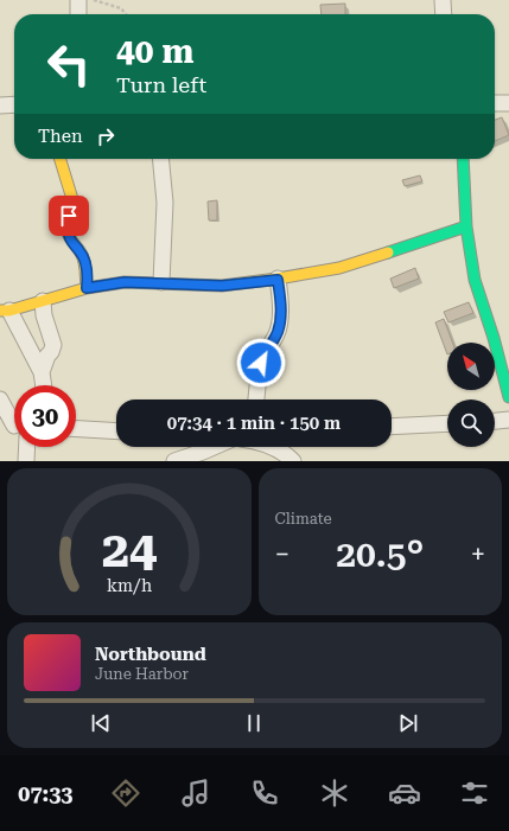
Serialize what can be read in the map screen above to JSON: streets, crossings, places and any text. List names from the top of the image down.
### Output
{
  "north": "top left",
  "page": {
    "turn": ["40 m", "Turn left"],
    "then": "Then",
    "limit": "30",
    "trip": "07:34 · 1 min · 150 m",
    "tile": "Climate",
    "heat": ["−", "20.5°", "+"],
    "song": ["Northbound", "June Harbor"],
    "tabs": "07:33",
    "gauge": ["24", "km/h"]
  }
}
